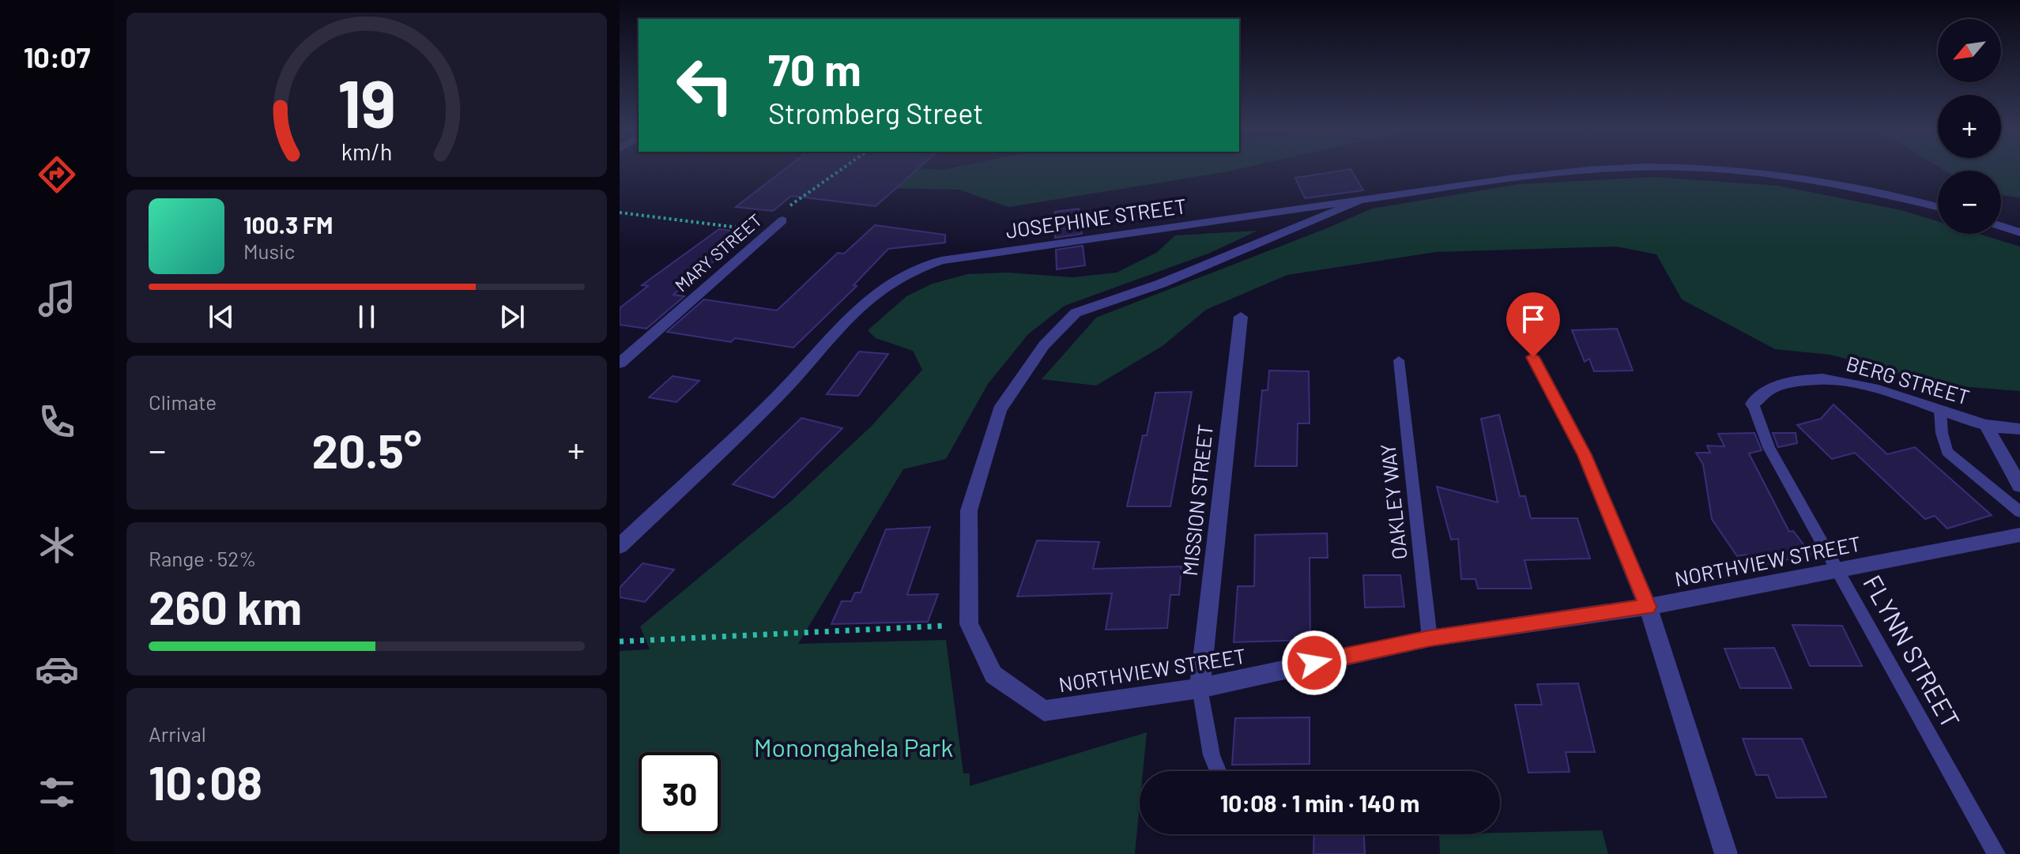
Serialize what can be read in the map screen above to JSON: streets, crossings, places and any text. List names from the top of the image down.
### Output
{
  "streets": {
    "street": [
      "JOSEPHINE STREET",
      "MARY STREET",
      "BERG STREET",
      "MISSION STREET",
      "NORTHVIEW STREET"
    ],
    "lane": ["OAKLEY WAY", "FLYNN STREET"]
  },
  "crossings": [
    ["JOSEPHINE STREET", "NORTHVIEW STREET"],
    ["BERG STREET", "FLYNN STREET"],
    ["MISSION STREET", "NORTHVIEW STREET"],
    ["OAKLEY WAY", "NORTHVIEW STREET"],
    ["NORTHVIEW STREET", "FLYNN STREET"]
  ],
  "parks": ["Monongahela Park"],
  "north": "bottom left",
  "page": {
    "tabs": "10:07",
    "map_buttons": ["+", "−"],
    "turn": ["70 m", "Stromberg Street"],
    "song": ["100.3 FM", "Music"],
    "tile": [
      "Climate",
      ["Range · 52%", "260 km"],
      ["Arrival", "10:08"]
    ],
    "heat": ["−", "20.5°", "+"],
    "limit": "30",
    "trip": "10:08 · 1 min · 140 m",
    "gauge": ["19", "km/h"]
  }
}
